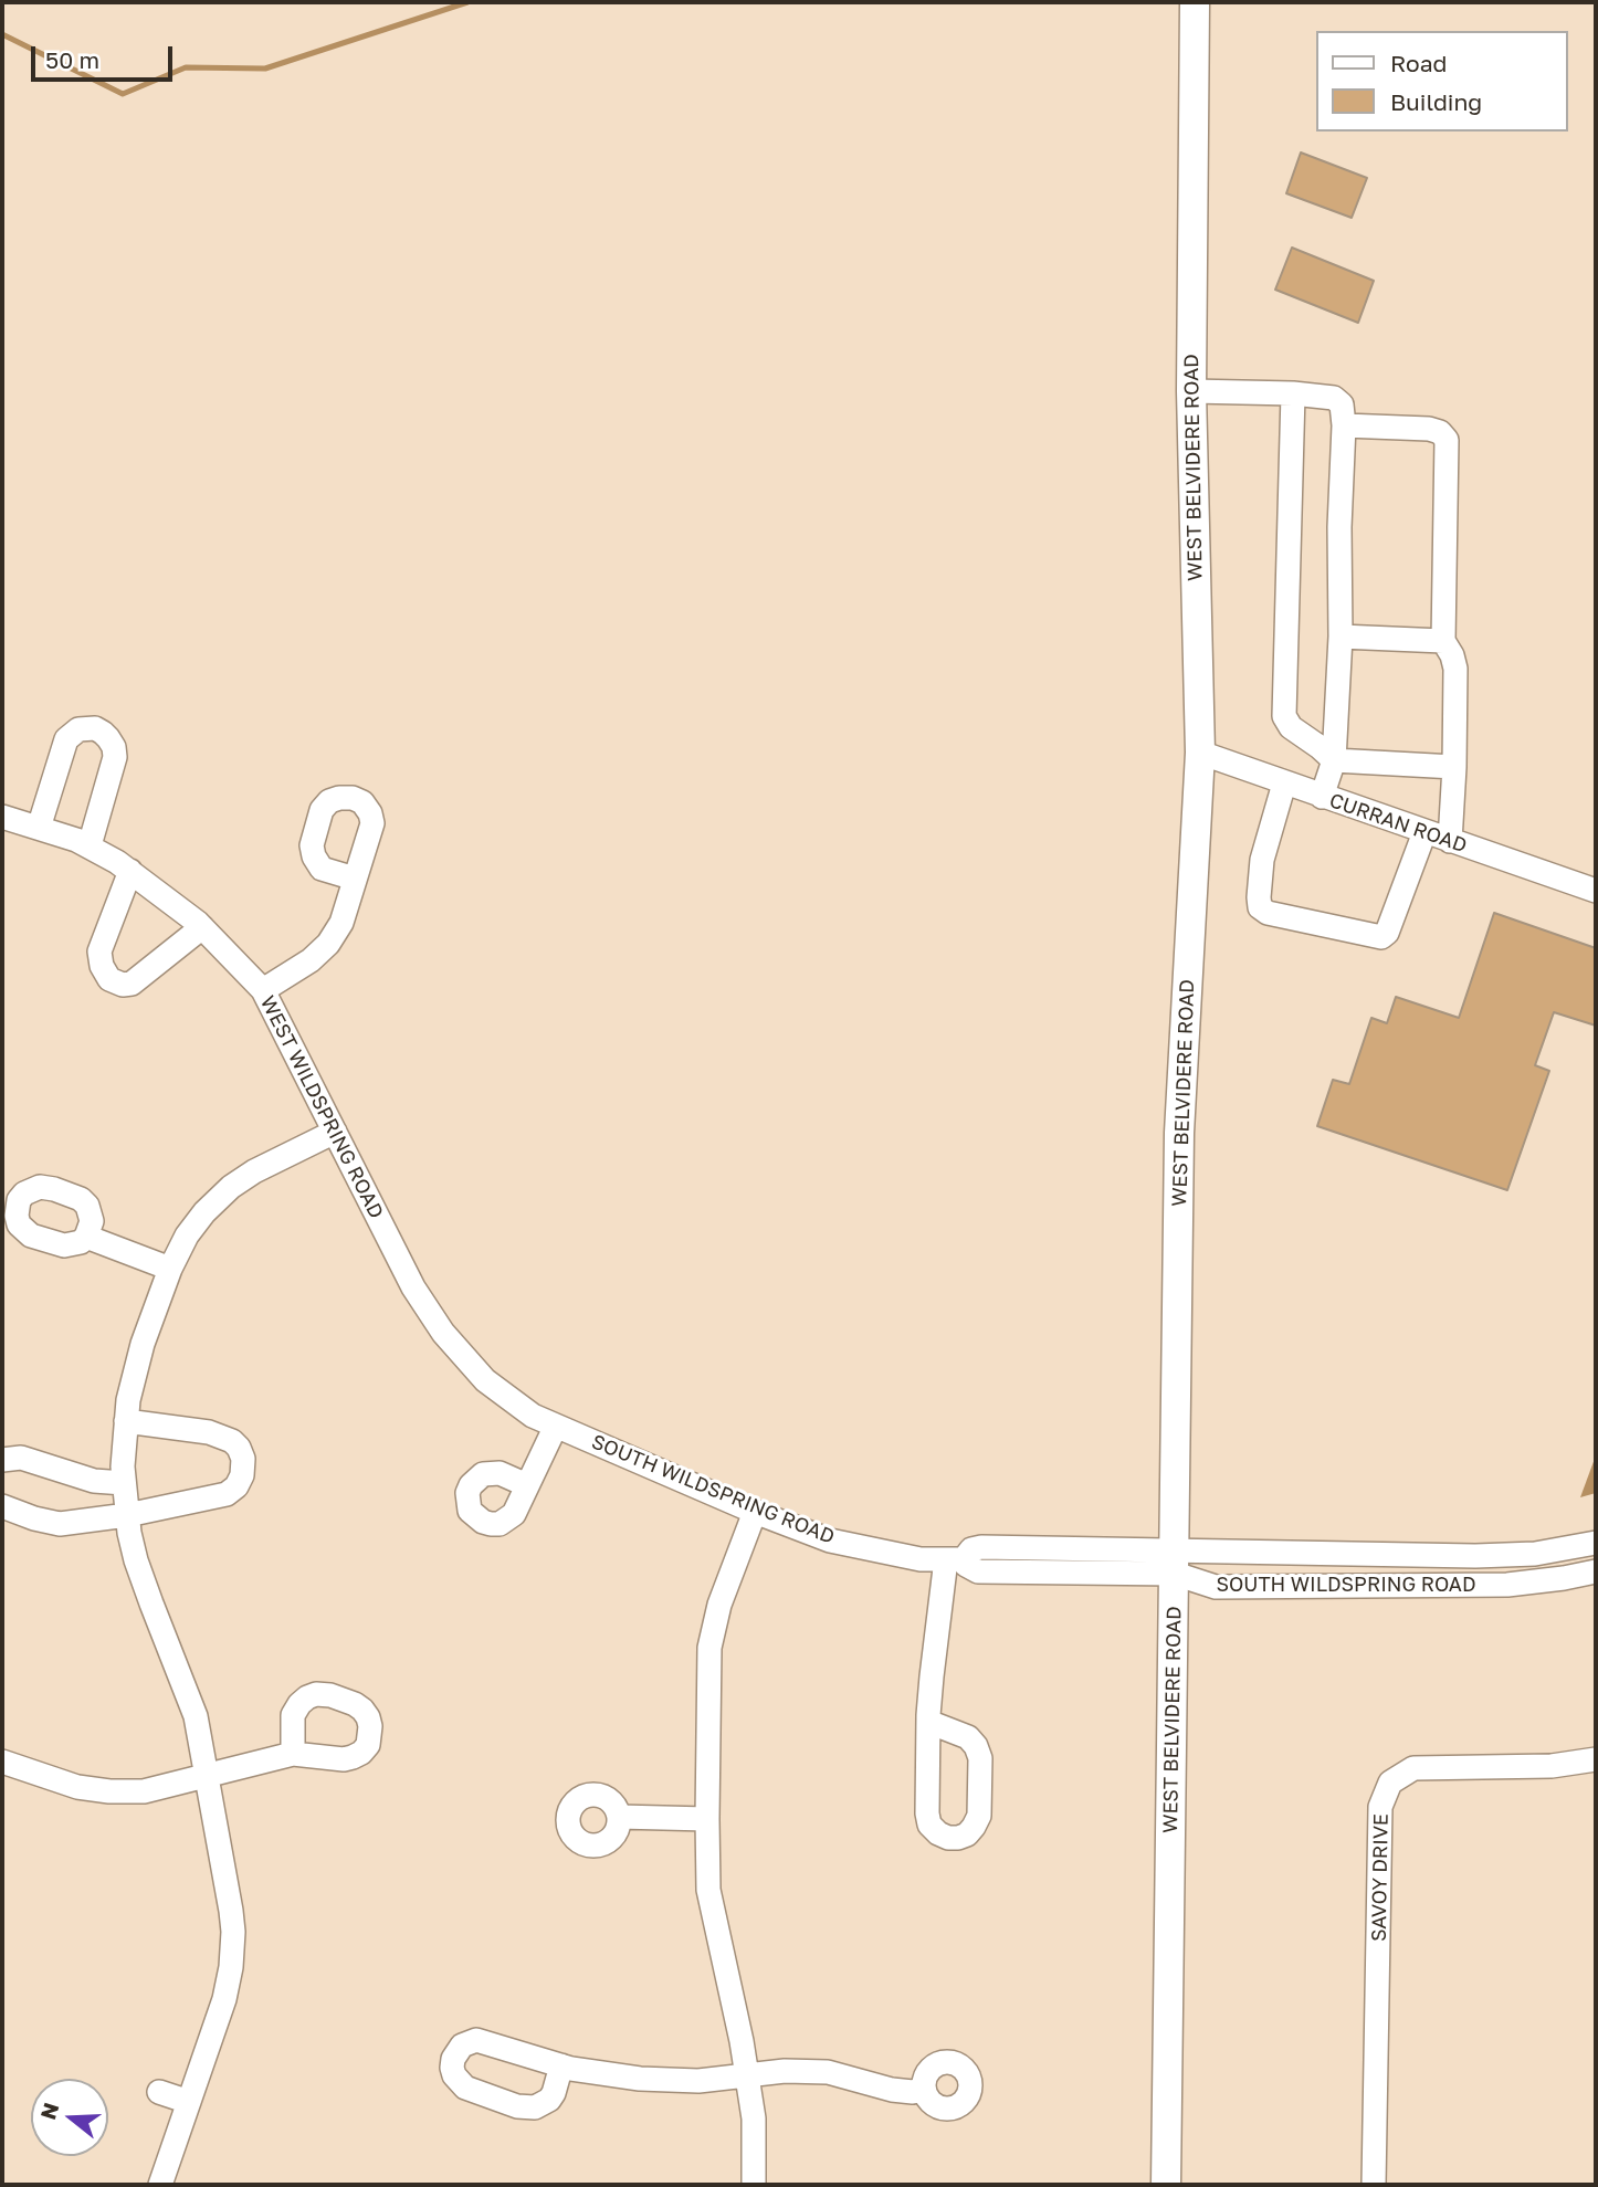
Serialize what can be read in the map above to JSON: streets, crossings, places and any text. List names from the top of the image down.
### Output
{
  "streets": {
    "main road": ["WEST BELVIDERE ROAD"],
    "street": [
      "CURRAN ROAD",
      "WEST WILDSPRING ROAD",
      "SOUTH WILDSPRING ROAD",
      "SAVOY DRIVE"
    ]
  },
  "crossings": [
    ["WEST BELVIDERE ROAD", "CURRAN ROAD"],
    ["WEST BELVIDERE ROAD", "SOUTH WILDSPRING ROAD"],
    ["WEST WILDSPRING ROAD", "SOUTH WILDSPRING ROAD"]
  ],
  "legend": ["Road", "Building"],
  "scale_bar": "50 m",
  "north": "left"
}
